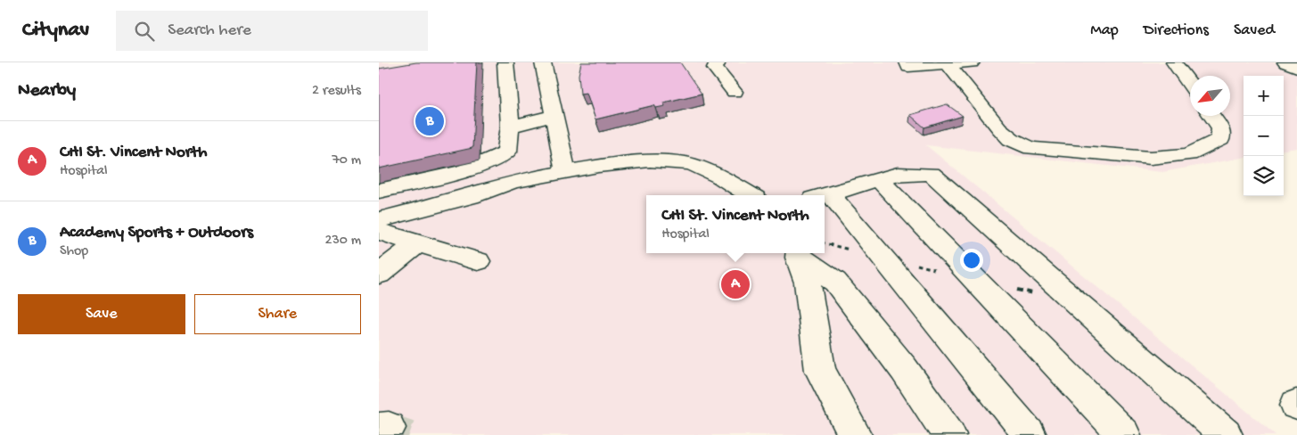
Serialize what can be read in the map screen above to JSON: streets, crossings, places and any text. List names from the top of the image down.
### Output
{
  "north": "bottom left",
  "page": {
    "header": "Citynav",
    "search": "Search here",
    "nav": ["Map", "Directions", "Saved"],
    "heading": ["Nearby", "2 results"],
    "map_buttons": ["+", "−"],
    "pins": ["B", "A"],
    "list": [
      {
        "mark": "A",
        "name": "CHI St. Vincent North",
        "note": "Hospital",
        "value": "70 m"
      },
      {
        "mark": "B",
        "name": "Academy Sports + Outdoors",
        "note": "Shop",
        "value": "230 m"
      }
    ],
    "popup": ["CHI St. Vincent North", "Hospital"],
    "buttons": ["Save", "Share"]
  }
}
